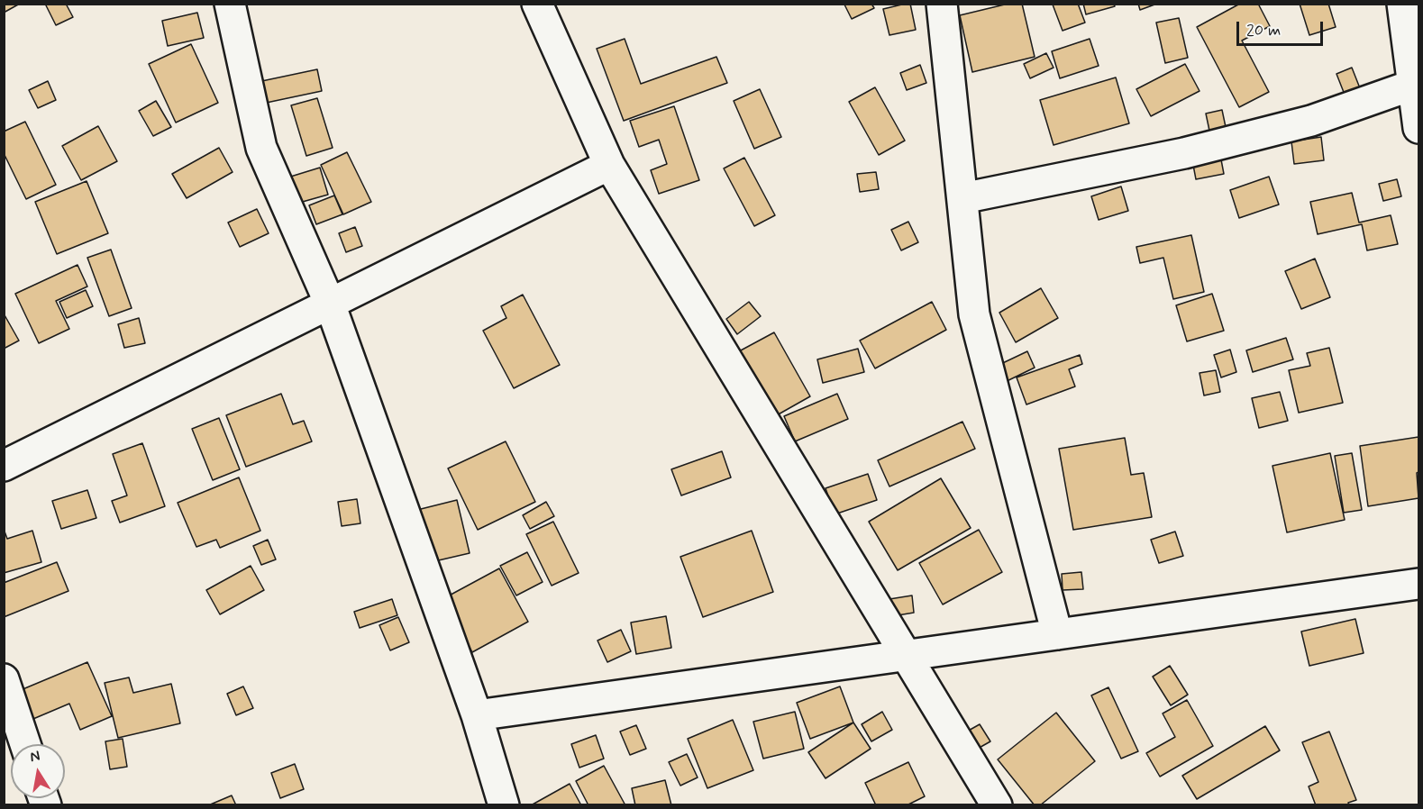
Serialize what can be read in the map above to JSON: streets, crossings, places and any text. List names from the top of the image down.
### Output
{
  "scale_bar": "20 m",
  "north": "top"
}
